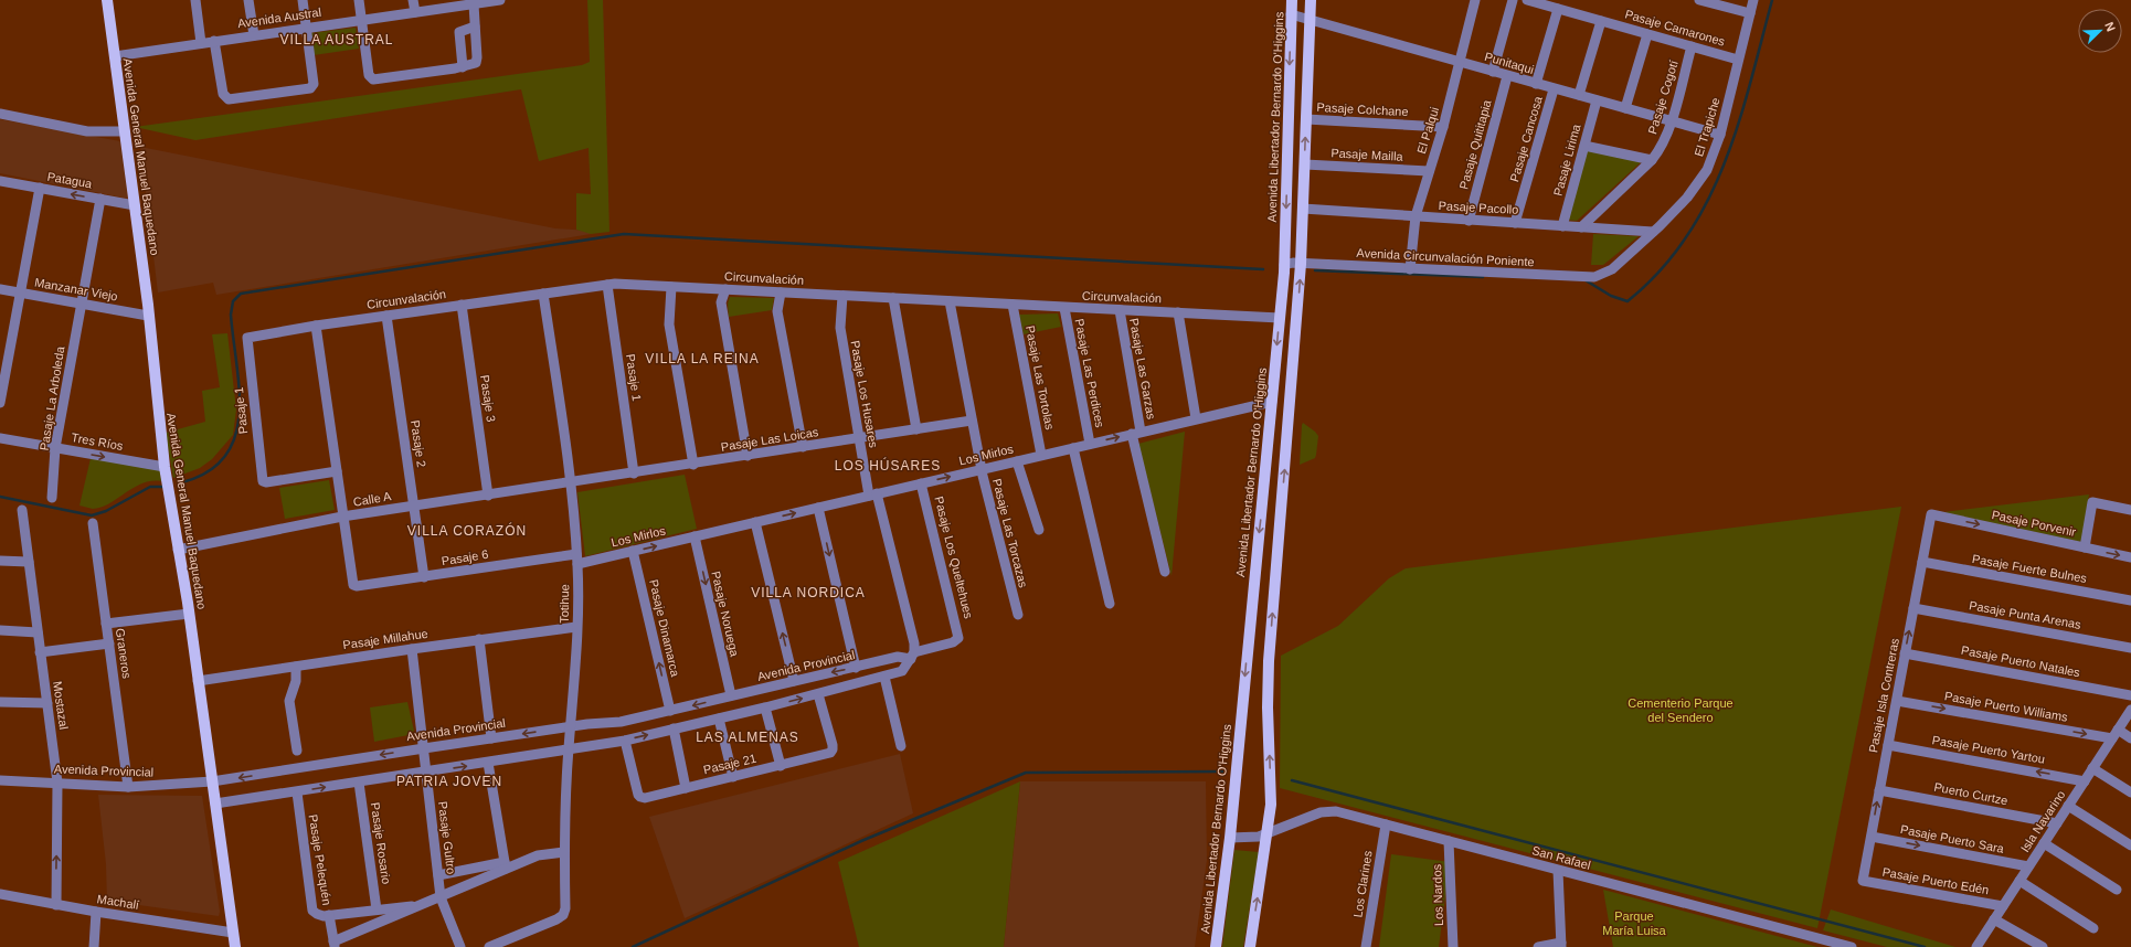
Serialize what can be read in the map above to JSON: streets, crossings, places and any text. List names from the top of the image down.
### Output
{
  "streets": {
    "main road": ["Avenida Libertador Bernardo O'Higgins", "Avenida General Manuel Baquedano"],
    "street": [
      "Avenida Austral",
      "Pasaje Camarones",
      "Punitaqui",
      "Pasaje Cogotí",
      "Pasaje Colchane",
      "El Trapiche",
      "El Palqui",
      "Pasaje Cancosa",
      "Pasaje Quititapia",
      "Pasaje Mailla",
      "Pasaje Lirima",
      "Patagua",
      "Pasaje Pacollo",
      "Avenida Circunvalación Poniente",
      "Circunvalación",
      "Manzanar Viejo",
      "Pasaje Las Garzas",
      "Pasaje Las Perdices",
      "Pasaje 1",
      "Pasaje Las Tortolas",
      "Pasaje Los Husares",
      "Pasaje La Arboleda",
      "Pasaje 3",
      "Pasaje Las Loicas",
      "Tres Ríos",
      "Pasaje 2",
      "Los Mirlos",
      "Calle A",
      "Pasaje Porvenir",
      "Pasaje Las Torcazas",
      "Pasaje 6",
      "Pasaje Los Queltehues",
      "Pasaje Fuerte Bulnes",
      "Totihue",
      "Pasaje Noruega",
      "Pasaje Punta Arenas",
      "Pasaje Dinamarca",
      "Pasaje Millahue",
      "Graneros",
      "Pasaje Puerto Natales",
      "Avenida Provincial",
      "Pasaje Isla Contreras",
      "Mostazal",
      "Pasaje Puerto Williams",
      "Pasaje Puerto Yartou",
      "Pasaje 21",
      "Puerto Curtze",
      "Isla Navarino",
      "Pasaje Gultro",
      "Pasaje Puerto Sara",
      "Pasaje Rosario",
      "San Rafael",
      "Pasaje Pelequén",
      "Pasaje Puerto Edén",
      "Los Clarines",
      "Los Nardos",
      "Machalí"
    ]
  },
  "crossings": [
    ["Avenida Austral", "Avenida General Manuel Baquedano"],
    ["Pasaje Camarones", "Pasaje Cogotí"],
    ["Pasaje Camarones", "El Trapiche"],
    ["Punitaqui", "Pasaje Cogotí"],
    ["Punitaqui", "Avenida Libertador Bernardo O'Higgins"],
    ["Punitaqui", "El Trapiche"],
    ["Punitaqui", "El Palqui"],
    ["Punitaqui", "Pasaje Cancosa"],
    ["Punitaqui", "Pasaje Quititapia"],
    ["Punitaqui", "Pasaje Lirima"],
    ["Pasaje Cogotí", "Pasaje Pacollo"],
    ["Pasaje Colchane", "El Palqui"],
    ["Avenida Libertador Bernardo O'Higgins", "Avenida Circunvalación Poniente"],
    ["Avenida Libertador Bernardo O'Higgins", "Circunvalación"],
    ["Avenida Libertador Bernardo O'Higgins", "Los Mirlos"],
    ["Avenida Libertador Bernardo O'Higgins", "San Rafael"],
    ["El Trapiche", "Pasaje Pacollo"],
    ["El Trapiche", "Avenida Circunvalación Poniente"],
    ["El Palqui", "Pasaje Mailla"],
    ["El Palqui", "Pasaje Pacollo"],
    ["El Palqui", "Avenida Circunvalación Poniente"],
    ["Pasaje Cancosa", "Pasaje Pacollo"],
    ["Pasaje Quititapia", "Pasaje Pacollo"],
    ["Avenida General Manuel Baquedano", "Patagua"],
    ["Avenida General Manuel Baquedano", "Manzanar Viejo"],
    ["Avenida General Manuel Baquedano", "Tres Ríos"],
    ["Avenida General Manuel Baquedano", "Calle A"],
    ["Avenida General Manuel Baquedano", "Pasaje Millahue"],
    ["Avenida General Manuel Baquedano", "Avenida Provincial"],
    ["Avenida General Manuel Baquedano", "Machalí"],
    ["Pasaje Lirima", "Pasaje Pacollo"],
    ["Patagua", "Pasaje La Arboleda"],
    ["Circunvalación", "Pasaje Las Garzas"],
    ["Circunvalación", "Pasaje Las Perdices"],
    ["Circunvalación", "Pasaje 1"],
    ["Circunvalación", "Pasaje Las Tortolas"],
    ["Circunvalación", "Pasaje Los Husares"],
    ["Circunvalación", "Pasaje 3"],
    ["Circunvalación", "Pasaje 2"],
    ["Circunvalación", "Pasaje Las Torcazas"],
    ["Circunvalación", "Totihue"],
    ["Manzanar Viejo", "Pasaje La Arboleda"],
    ["Pasaje Las Garzas", "Los Mirlos"],
    ["Pasaje Las Perdices", "Los Mirlos"],
    ["Pasaje 1", "Pasaje Las Loicas"],
    ["Pasaje Las Tortolas", "Los Mirlos"],
    ["Pasaje Los Husares", "Pasaje Las Loicas"],
    ["Pasaje Los Husares", "Los Mirlos"],
    ["Pasaje Los Husares", "Avenida Provincial"],
    ["Pasaje La Arboleda", "Tres Ríos"],
    ["Pasaje 3", "Calle A"],
    ["Pasaje Las Loicas", "Calle A"],
    ["Pasaje Las Loicas", "Pasaje Las Torcazas"],
    ["Pasaje Las Loicas", "Totihue"],
    ["Pasaje 2", "Calle A"],
    ["Pasaje 2", "Pasaje 6"],
    ["Los Mirlos", "Pasaje Las Torcazas"],
    ["Los Mirlos", "Pasaje 6"],
    ["Los Mirlos", "Pasaje Los Queltehues"],
    ["Los Mirlos", "Totihue"],
    ["Los Mirlos", "Pasaje Noruega"],
    ["Los Mirlos", "Pasaje Dinamarca"],
    ["Calle A", "Pasaje 6"],
    ["Calle A", "Totihue"],
    ["Pasaje Porvenir", "Pasaje Isla Contreras"],
    ["Pasaje 6", "Totihue"],
    ["Pasaje Los Queltehues", "Avenida Provincial"],
    ["Pasaje Fuerte Bulnes", "Pasaje Isla Contreras"],
    ["Totihue", "Pasaje Millahue"],
    ["Totihue", "Avenida Provincial"],
    ["Pasaje Noruega", "Avenida Provincial"],
    ["Pasaje Punta Arenas", "Pasaje Isla Contreras"],
    ["Pasaje Dinamarca", "Avenida Provincial"],
    ["Pasaje Millahue", "Pasaje Gultro"],
    ["Graneros", "Avenida Provincial"],
    ["Pasaje Puerto Natales", "Pasaje Isla Contreras"],
    ["Avenida Provincial", "Mostazal"],
    ["Avenida Provincial", "Pasaje Gultro"],
    ["Pasaje Isla Contreras", "Pasaje Puerto Williams"],
    ["Pasaje Isla Contreras", "Pasaje Puerto Yartou"],
    ["Pasaje Isla Contreras", "Puerto Curtze"],
    ["Pasaje Isla Contreras", "Pasaje Puerto Sara"],
    ["Pasaje Isla Contreras", "Pasaje Puerto Edén"],
    ["Mostazal", "Machalí"],
    ["Pasaje Puerto Williams", "Isla Navarino"],
    ["Pasaje Puerto Yartou", "Isla Navarino"],
    ["Puerto Curtze", "Isla Navarino"],
    ["Isla Navarino", "Pasaje Puerto Sara"],
    ["Isla Navarino", "Pasaje Puerto Edén"],
    ["San Rafael", "Los Clarines"],
    ["San Rafael", "Los Nardos"]
  ],
  "one_way": [
    "Tres Ríos",
    "Pasaje Porvenir",
    "Pasaje Dinamarca",
    "Pasaje Puerto Williams",
    "Pasaje Puerto Yartou",
    "Pasaje Puerto Sara"
  ],
  "districts": [
    "VILLA AUSTRAL",
    "VILLA LA REINA",
    "LOS HÚSARES",
    "VILLA CORAZÓN",
    "VILLA NORDICA",
    "LAS ALMENAS",
    "PATRIA JOVEN"
  ],
  "parks": ["Cementerio Parque del Sendero", "Parque María Luisa"],
  "north": "top right"
}
